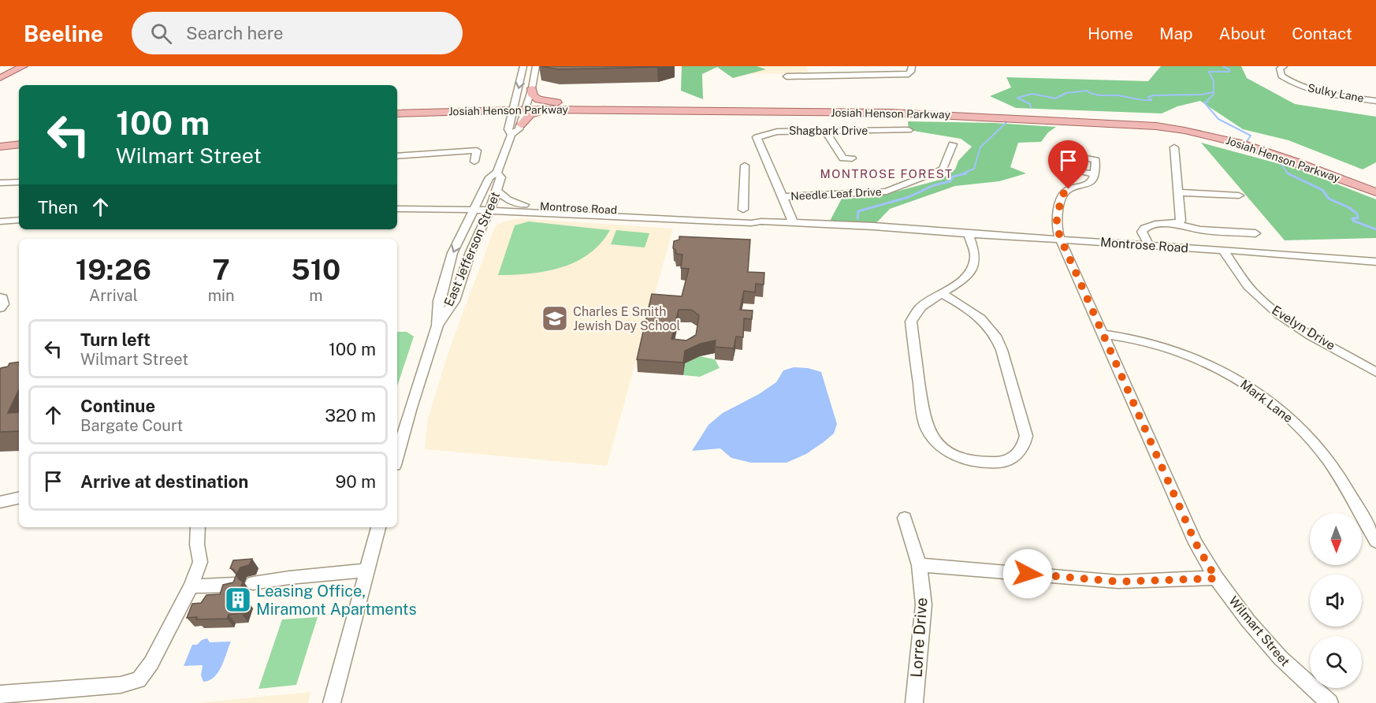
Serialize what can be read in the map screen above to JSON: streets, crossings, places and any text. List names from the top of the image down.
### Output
{
  "streets": {
    "main road": ["Josiah Henson Parkway"],
    "street": [
      "Sulky Lane",
      "Shagbark Drive",
      "Needle Leaf Drive",
      "Montrose Road",
      "East Jefferson Street",
      "Evelyn Drive",
      "Mark Lane",
      "Wilmart Street",
      "Lorre Drive"
    ]
  },
  "crossings": [
    ["Josiah Henson Parkway", "East Jefferson Street"],
    ["Shagbark Drive", "Needle Leaf Drive"],
    ["Shagbark Drive", "Montrose Road"],
    ["Montrose Road", "East Jefferson Street"],
    ["Montrose Road", "Evelyn Drive"],
    ["Montrose Road", "Wilmart Street"],
    ["Mark Lane", "Wilmart Street"]
  ],
  "districts": ["MONTROSE FOREST"],
  "places": {
    "school or university": ["Charles E Smith Jewish Day School"],
    "building": ["Leasing Office, Miramont Apartments"]
  },
  "north": "bottom",
  "page": {
    "header": "Beeline",
    "search": "Search here",
    "nav": [
      "Home",
      "Map",
      "About",
      "Contact"
    ],
    "turn": ["100 m", "Wilmart Street"],
    "then": "Then",
    "eta": [
      "19:26",
      "Arrival",
      "7",
      "min",
      "510",
      "m"
    ],
    "list": [
      {
        "name": "Turn left",
        "note": "Wilmart Street",
        "value": "100 m"
      },
      {
        "name": "Continue",
        "note": "Bargate Court",
        "value": "320 m"
      },
      {
        "name": "Arrive at destination",
        "value": "90 m"
      }
    ]
  }
}
